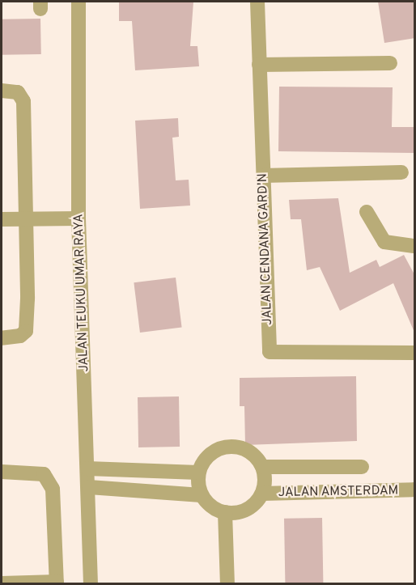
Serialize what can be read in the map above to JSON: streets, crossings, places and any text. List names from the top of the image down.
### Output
{
  "streets": {
    "street": ["JALAN CENDANA GARD'N", "JALAN TEUKU UMAR RAYA", "JALAN AMSTERDAM"]
  }
}
